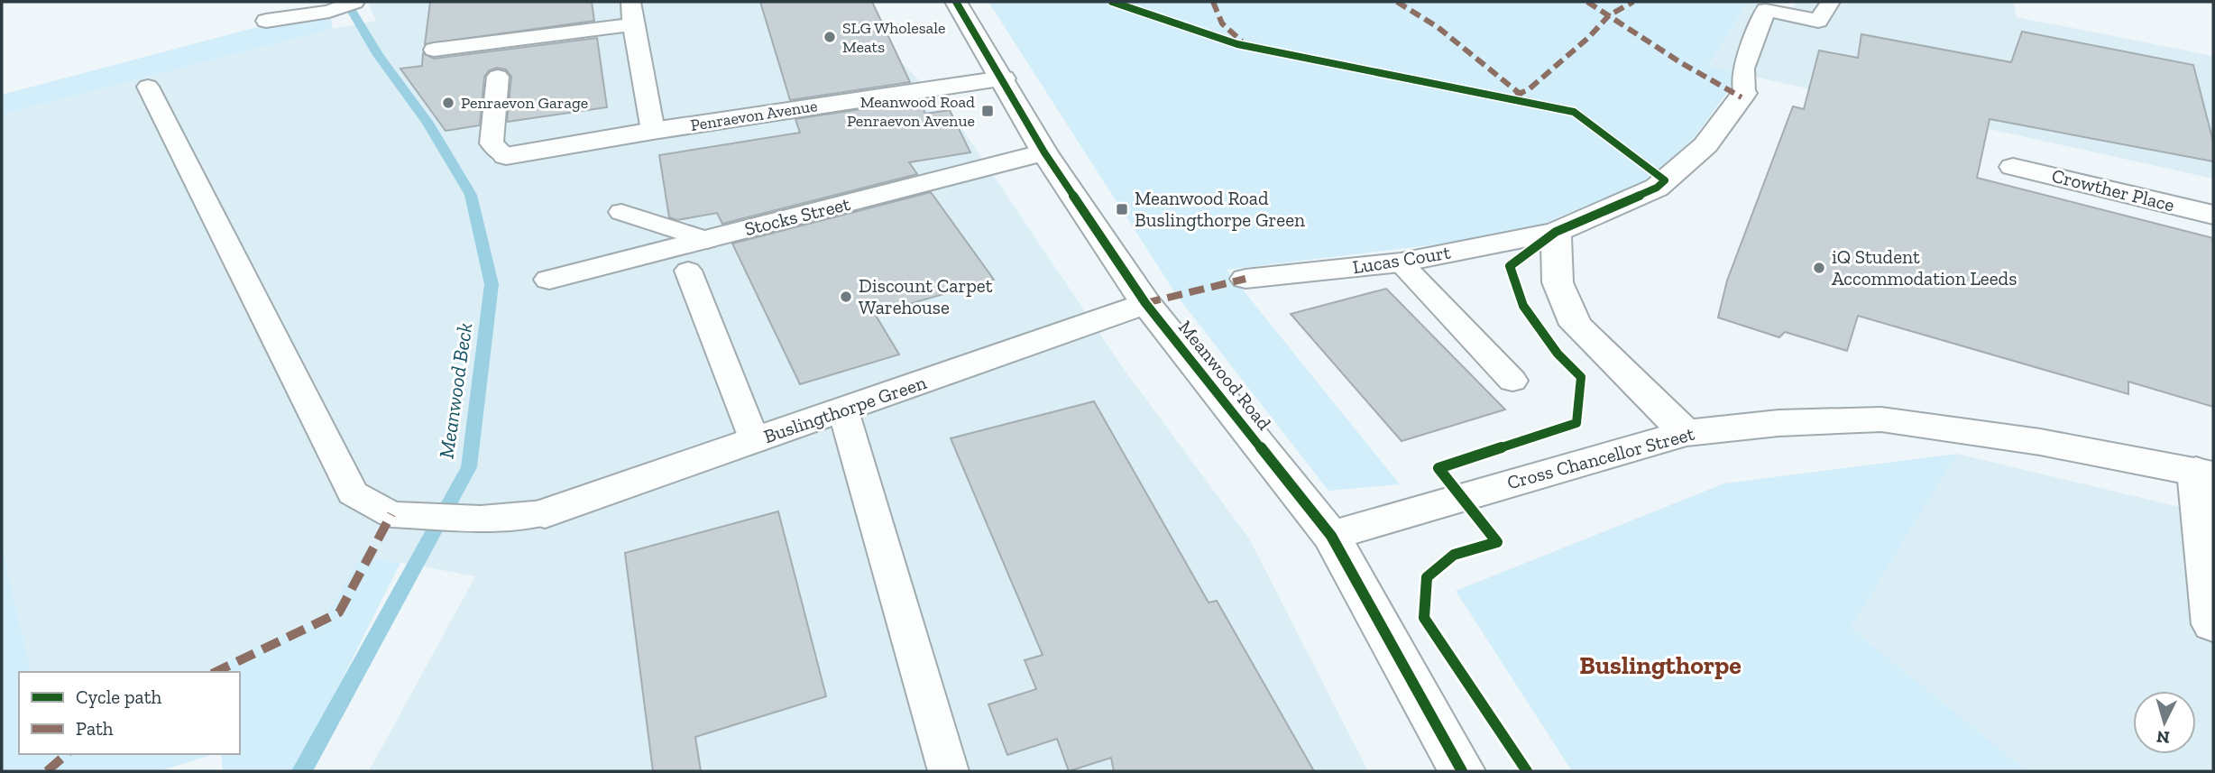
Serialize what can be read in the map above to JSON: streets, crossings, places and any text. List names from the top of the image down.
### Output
{
  "streets": {
    "street": [
      "Penraevon Avenue",
      "Crowther Place",
      "Stocks Street",
      "Lucas Court",
      "Meanwood Road",
      "Buslingthorpe Green",
      "Cross Chancellor Street"
    ]
  },
  "crossings": [
    ["Penraevon Avenue", "Meanwood Road"],
    ["Stocks Street", "Meanwood Road"],
    ["Meanwood Road", "Buslingthorpe Green"],
    ["Meanwood Road", "Cross Chancellor Street"]
  ],
  "districts": ["Buslingthorpe"],
  "water": ["Meanwood Beck"],
  "places": {
    "other": [
      "SLG Wholesale Meats",
      "Penraevon Garage",
      "iQ Student Accommodation Leeds",
      "Discount Carpet Warehouse"
    ],
    "transit": ["Meanwood Road Penraevon Avenue", "Meanwood Road Buslingthorpe Green"]
  },
  "legend": ["Cycle path", "Path"],
  "north": "bottom"
}
